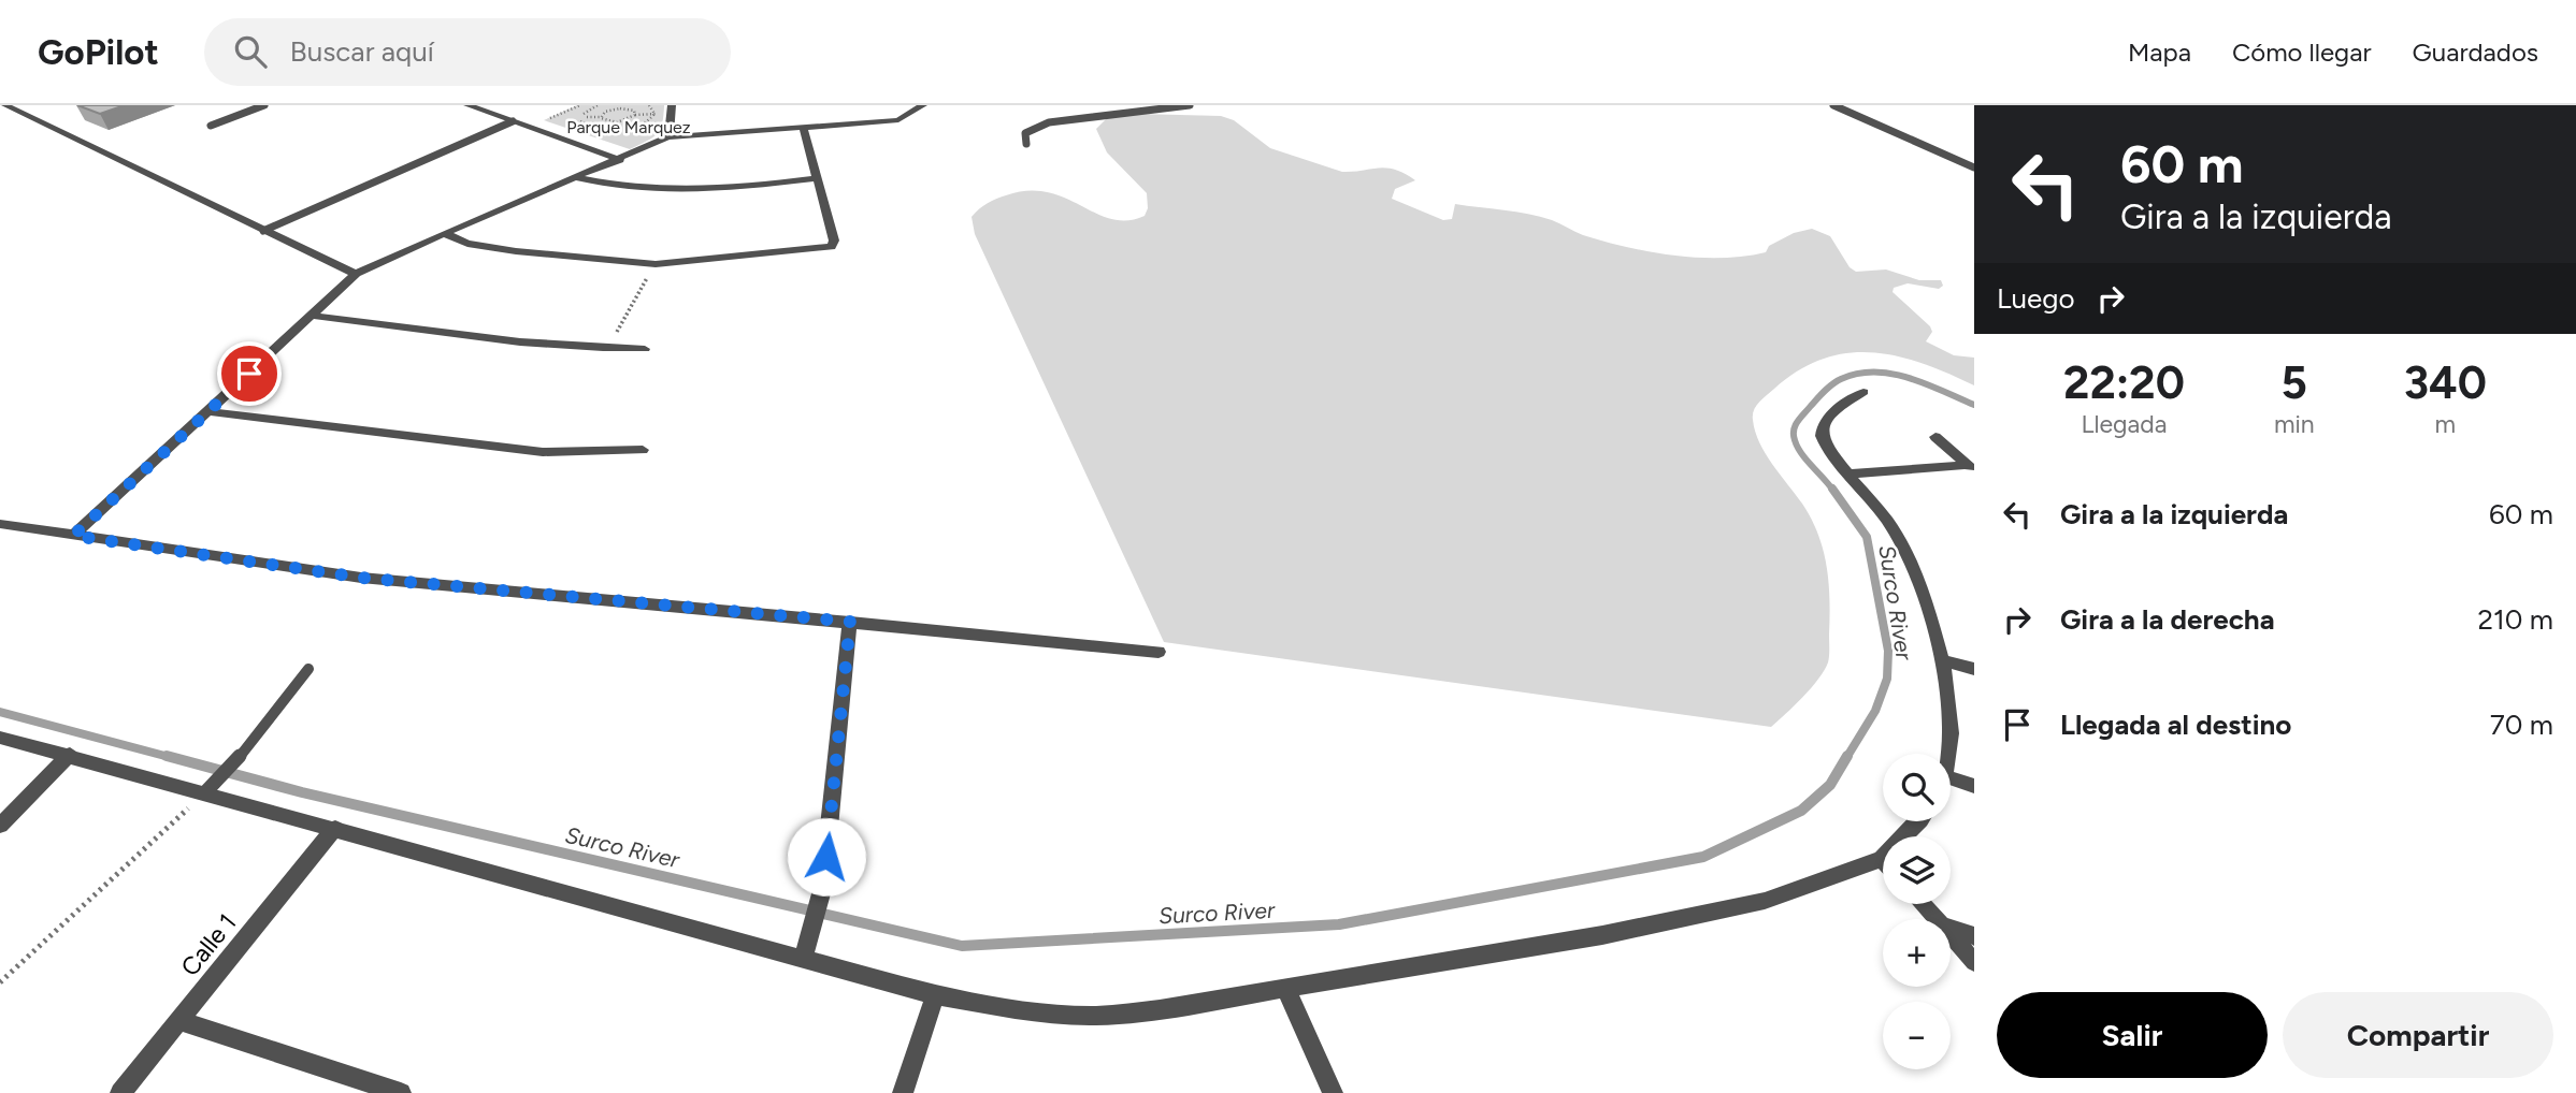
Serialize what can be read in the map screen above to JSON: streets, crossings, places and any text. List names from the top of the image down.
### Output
{
  "streets": {
    "street": ["Calle 1"]
  },
  "water": ["Surco River"],
  "parks": ["Parque Marquez"],
  "page": {
    "header": "GoPilot",
    "search": "Buscar aquí",
    "nav": ["Mapa", "Cómo llegar", "Guardados"],
    "turn": ["60 m", "Gira a la izquierda"],
    "then": "Luego",
    "eta": [
      "22:20",
      "Llegada",
      "5",
      "min",
      "340",
      "m"
    ],
    "list": [
      {
        "name": "Gira a la izquierda",
        "value": "60 m"
      },
      {
        "name": "Gira a la derecha",
        "value": "210 m"
      },
      {
        "name": "Llegada al destino",
        "value": "70 m"
      }
    ],
    "map_buttons": ["+", "−"],
    "buttons": ["Salir", "Compartir"]
  }
}
